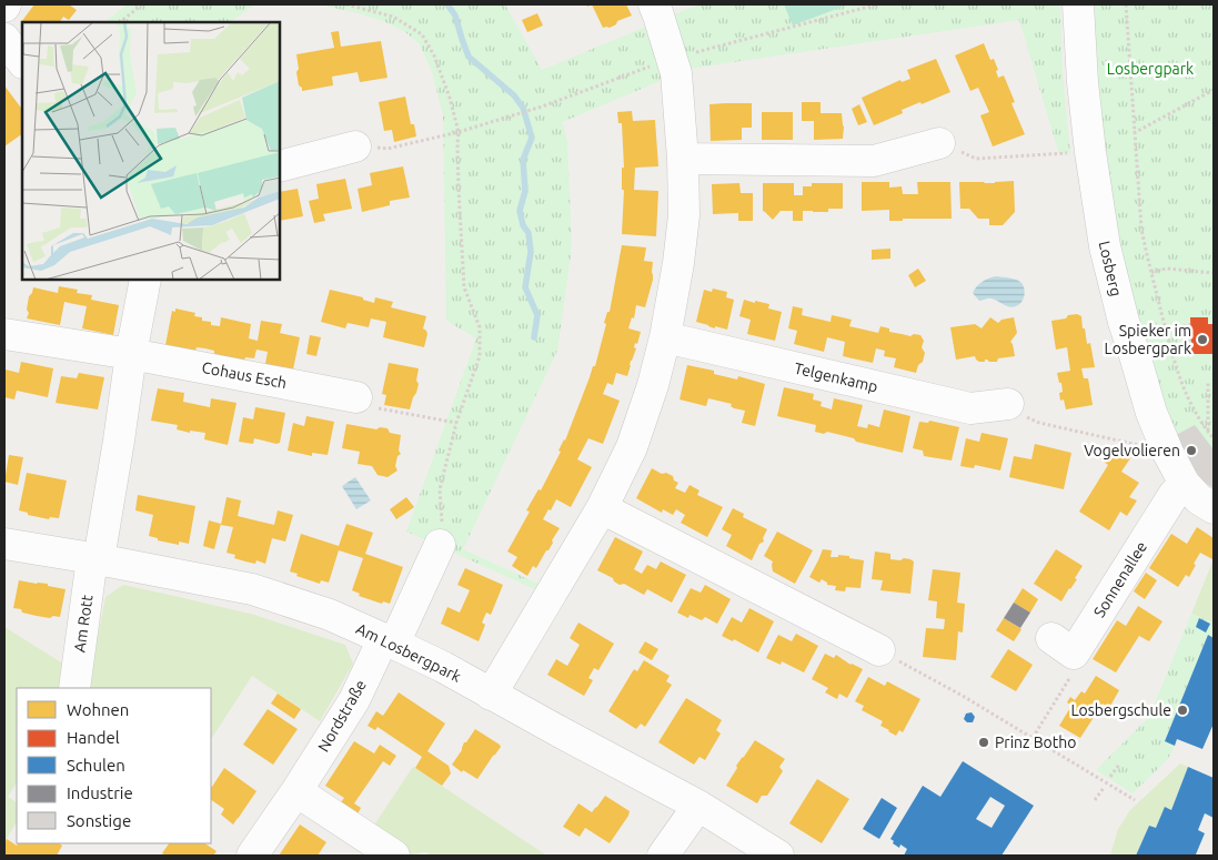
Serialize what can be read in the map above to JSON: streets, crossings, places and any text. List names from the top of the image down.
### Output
{
  "streets": {
    "street": [
      "Losberg",
      "Cohaus Esch",
      "Telgenkamp",
      "Sonnenallee",
      "Am Rott",
      "Am Losbergpark",
      "Nordstraße"
    ]
  },
  "crossings": [
    ["Losberg", "Sonnenallee"],
    ["Am Rott", "Am Losbergpark"],
    ["Am Losbergpark", "Nordstraße"]
  ],
  "parks": ["Losbergpark"],
  "places": [
    "Spieker im Losbergpark",
    "Vogelvolieren",
    "Losbergschule",
    "Prinz Botho"
  ],
  "legend": [
    "Wohnen",
    "Handel",
    "Schulen",
    "Industrie",
    "Sonstige"
  ]
}
